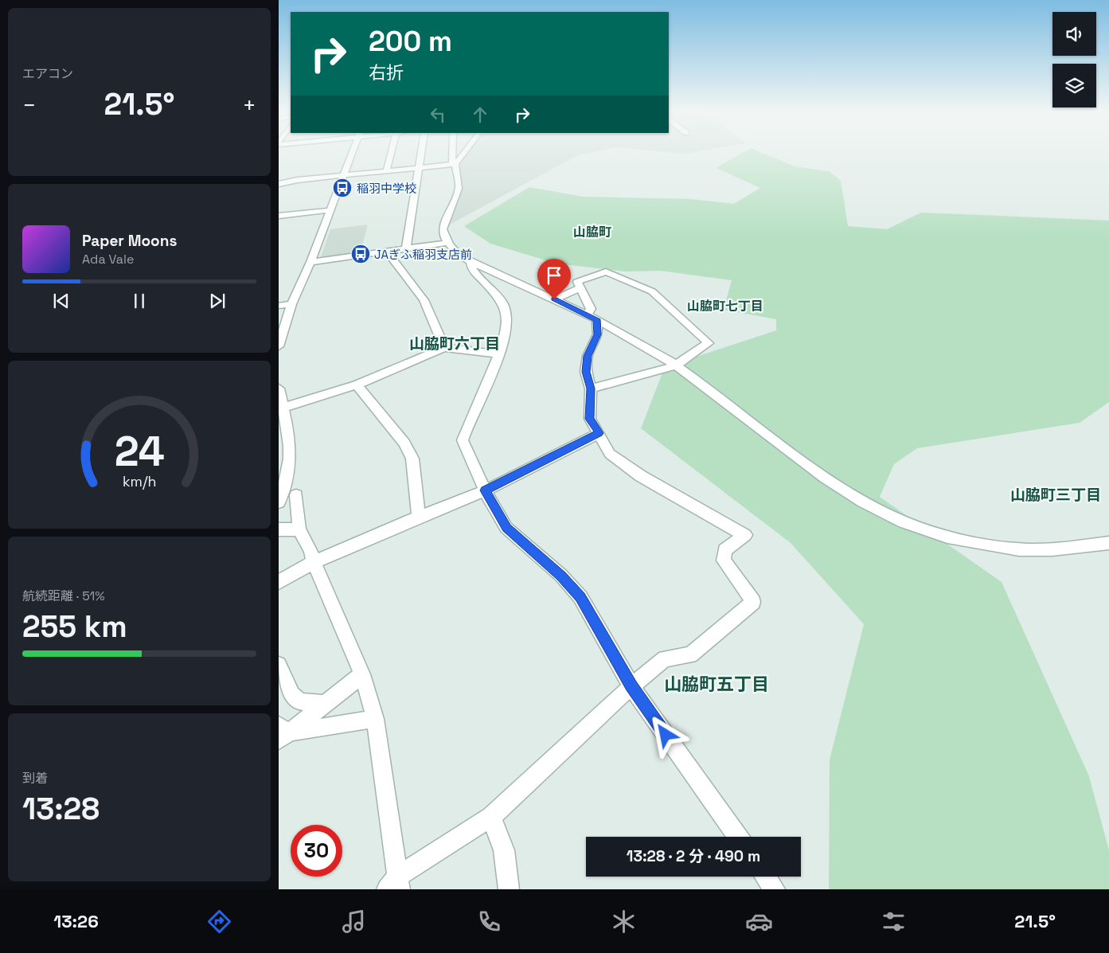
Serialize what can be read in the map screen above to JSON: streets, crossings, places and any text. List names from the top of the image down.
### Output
{
  "districts": [
    "山脇町",
    "山脇町七丁目",
    "山脇町六丁目",
    "山脇町三丁目",
    "山脇町五丁目"
  ],
  "places": {
    "bus stop": ["稲羽中学校", "JAぎふ稲羽支店前"]
  },
  "page": {
    "tile": [
      "エアコン",
      ["航続距離 · 51%", "255 km"],
      ["到着", "13:28"]
    ],
    "turn": ["200 m", "右折"],
    "heat": ["−", "21.5°", "+"],
    "song": ["Paper Moons", "Ada Vale"],
    "limit": "30",
    "trip": "13:28 · 2 分 · 490 m",
    "tabs": ["13:26", "21.5°"],
    "gauge": ["24", "km/h"]
  }
}
